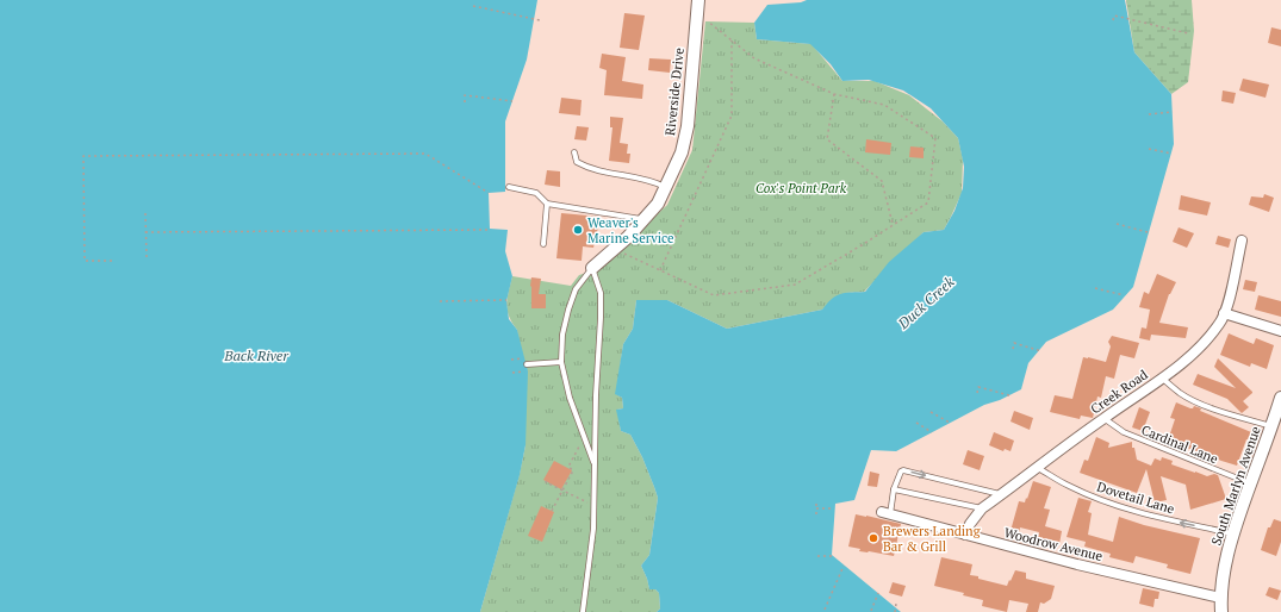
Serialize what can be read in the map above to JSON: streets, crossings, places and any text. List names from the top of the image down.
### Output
{
  "streets": {
    "street": [
      "Riverside Drive",
      "Creek Road",
      "South Marlyn Avenue",
      "Woodrow Avenue"
    ],
    "lane": ["Cardinal Lane", "Dovetail Lane"]
  },
  "crossings": [
    ["Creek Road", "Cardinal Lane"],
    ["Creek Road", "Dovetail Lane"],
    ["Creek Road", "Woodrow Avenue"],
    ["Cardinal Lane", "South Marlyn Avenue"],
    ["South Marlyn Avenue", "Dovetail Lane"],
    ["South Marlyn Avenue", "Woodrow Avenue"]
  ],
  "one_way": ["Dovetail Lane"],
  "water": ["Duck Creek", "Back River"],
  "parks": ["Cox's Point Park"],
  "places": ["Weaver's Marine Service", "Brewers Landing Bar & Grill"]
}
